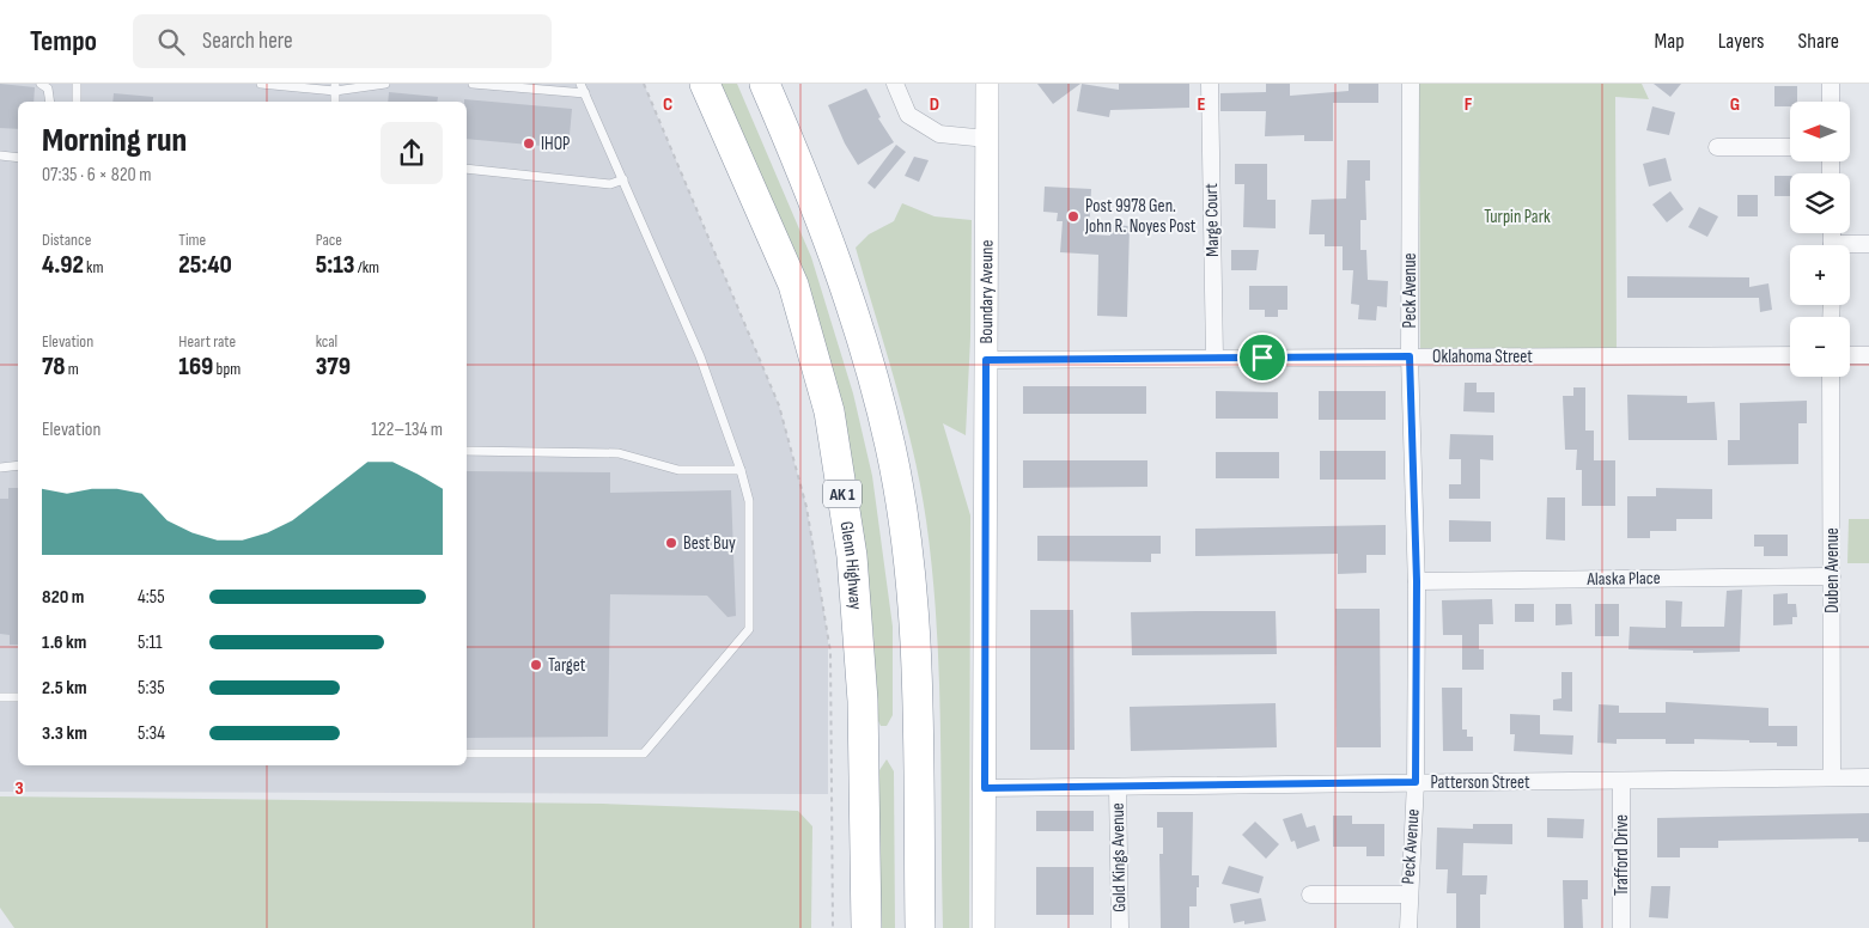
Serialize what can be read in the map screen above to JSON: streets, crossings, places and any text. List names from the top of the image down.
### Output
{
  "streets": {
    "highway": ["AK 1", "Glenn Highway"],
    "street": [
      "Marge Court",
      "Boundary Aveune",
      "Peck Avenue",
      "Oklahoma Street",
      "Duben Avenue",
      "Alaska Place",
      "Patterson Street",
      "Trafford Drive",
      "Gold Kings Avenue"
    ]
  },
  "crossings": [
    ["Marge Court", "Oklahoma Street"],
    ["Boundary Aveune", "Oklahoma Street"],
    ["Boundary Aveune", "Patterson Street"],
    ["Peck Avenue", "Oklahoma Street"],
    ["Peck Avenue", "Alaska Place"],
    ["Peck Avenue", "Patterson Street"],
    ["Duben Avenue", "Alaska Place"],
    ["Duben Avenue", "Patterson Street"],
    ["Patterson Street", "Trafford Drive"],
    ["Patterson Street", "Gold Kings Avenue"]
  ],
  "parks": ["Turpin Park"],
  "places": [
    "IHOP",
    "Post 9978 Gen. John R. Noyes Post",
    "Best Buy",
    "Target"
  ],
  "north": "left",
  "page": {
    "header": "Tempo",
    "search": "Search here",
    "nav": ["Map", "Layers", "Share"],
    "map_buttons": ["+", "−"],
    "heading": ["Morning run", "07:35 · 6 × 820 m"],
    "stats": [
      ["Distance", "4.92 km"],
      ["Time", "25:40"],
      ["Pace", "5:13 /km"],
      ["Elevation", "78 m"],
      ["Heart rate", "169 bpm"],
      ["kcal", "379"]
    ],
    "chart": ["Elevation", "122–134 m"],
    "list": [
      {
        "name": "820 m",
        "note": "4:55"
      },
      {
        "name": "1.6 km",
        "note": "5:11"
      },
      {
        "name": "2.5 km",
        "note": "5:35"
      },
      {
        "name": "3.3 km",
        "note": "5:34"
      }
    ]
  },
  "grid": {
    "columns": [
      "C",
      "D",
      "E",
      "F",
      "G"
    ],
    "rows": ["3"]
  }
}
